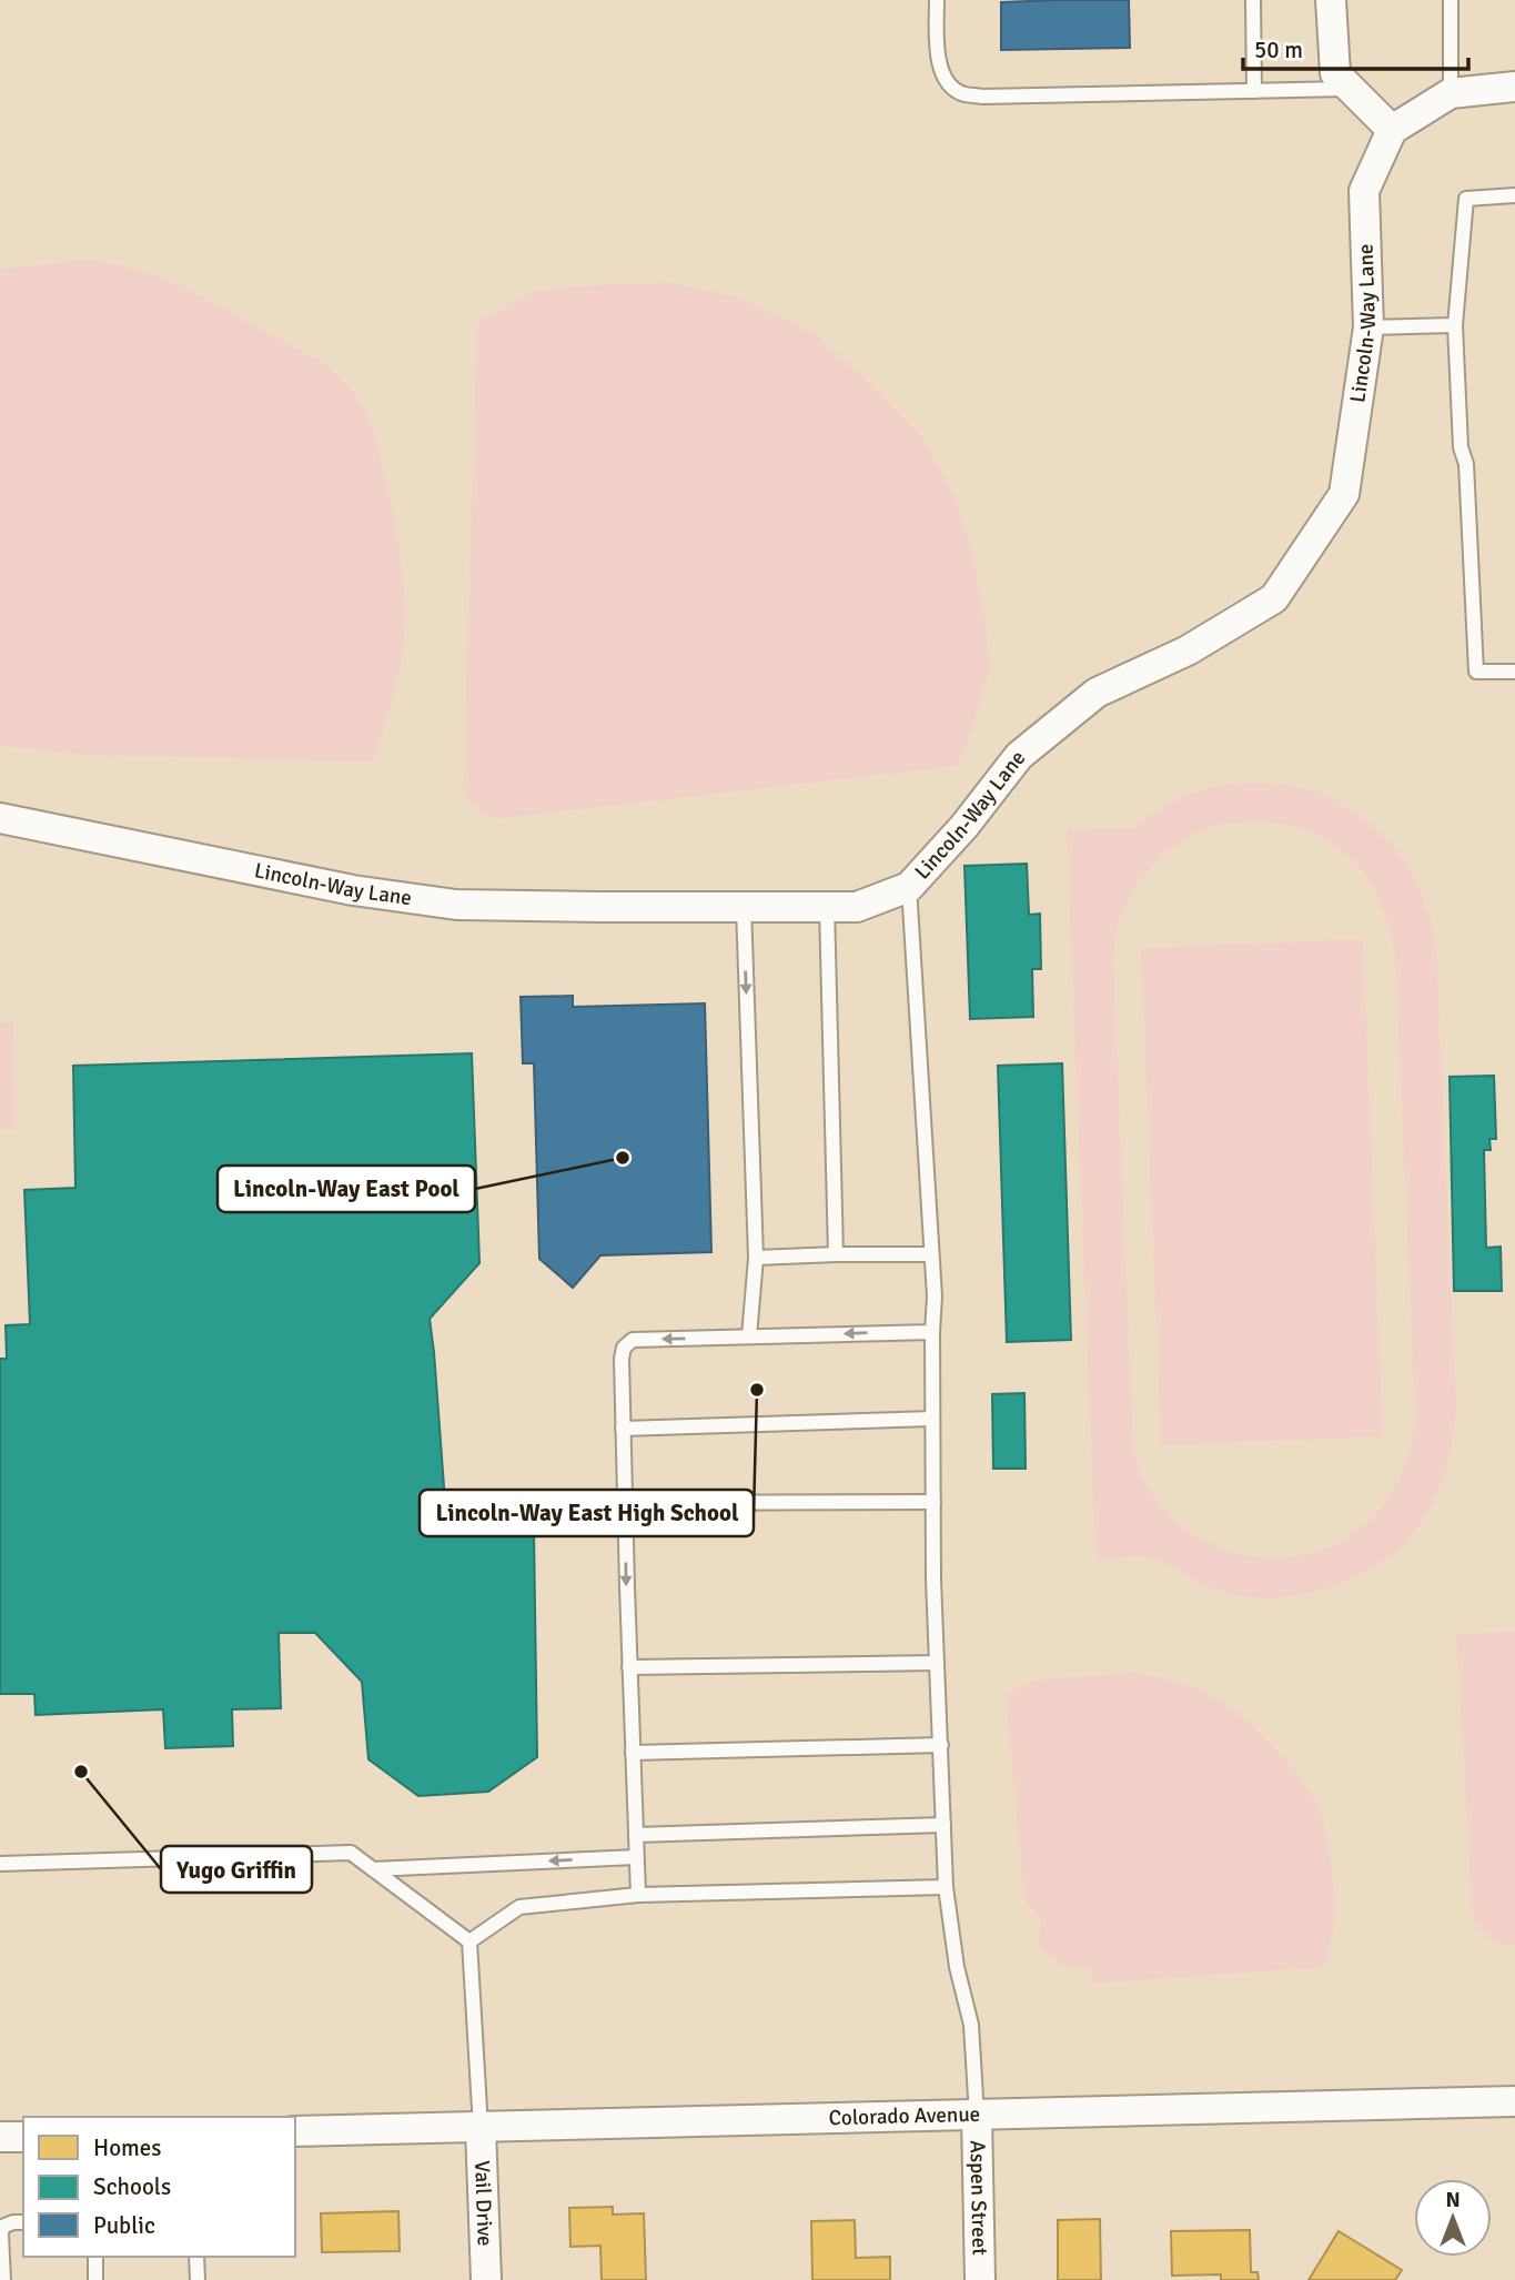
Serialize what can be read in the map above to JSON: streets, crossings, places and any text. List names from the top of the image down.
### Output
{
  "streets": {
    "street": [
      "Lincoln-Way Lane",
      "Colorado Avenue",
      "Aspen Street",
      "Vail Drive"
    ]
  },
  "crossings": [
    ["Colorado Avenue", "Aspen Street"],
    ["Colorado Avenue", "Vail Drive"]
  ],
  "places": ["Lincoln-Way East Pool", "Lincoln-Way East High School", "Yugo Griffin"],
  "legend": ["Homes", "Schools", "Public"],
  "scale_bar": "50 m",
  "north": "top"
}
